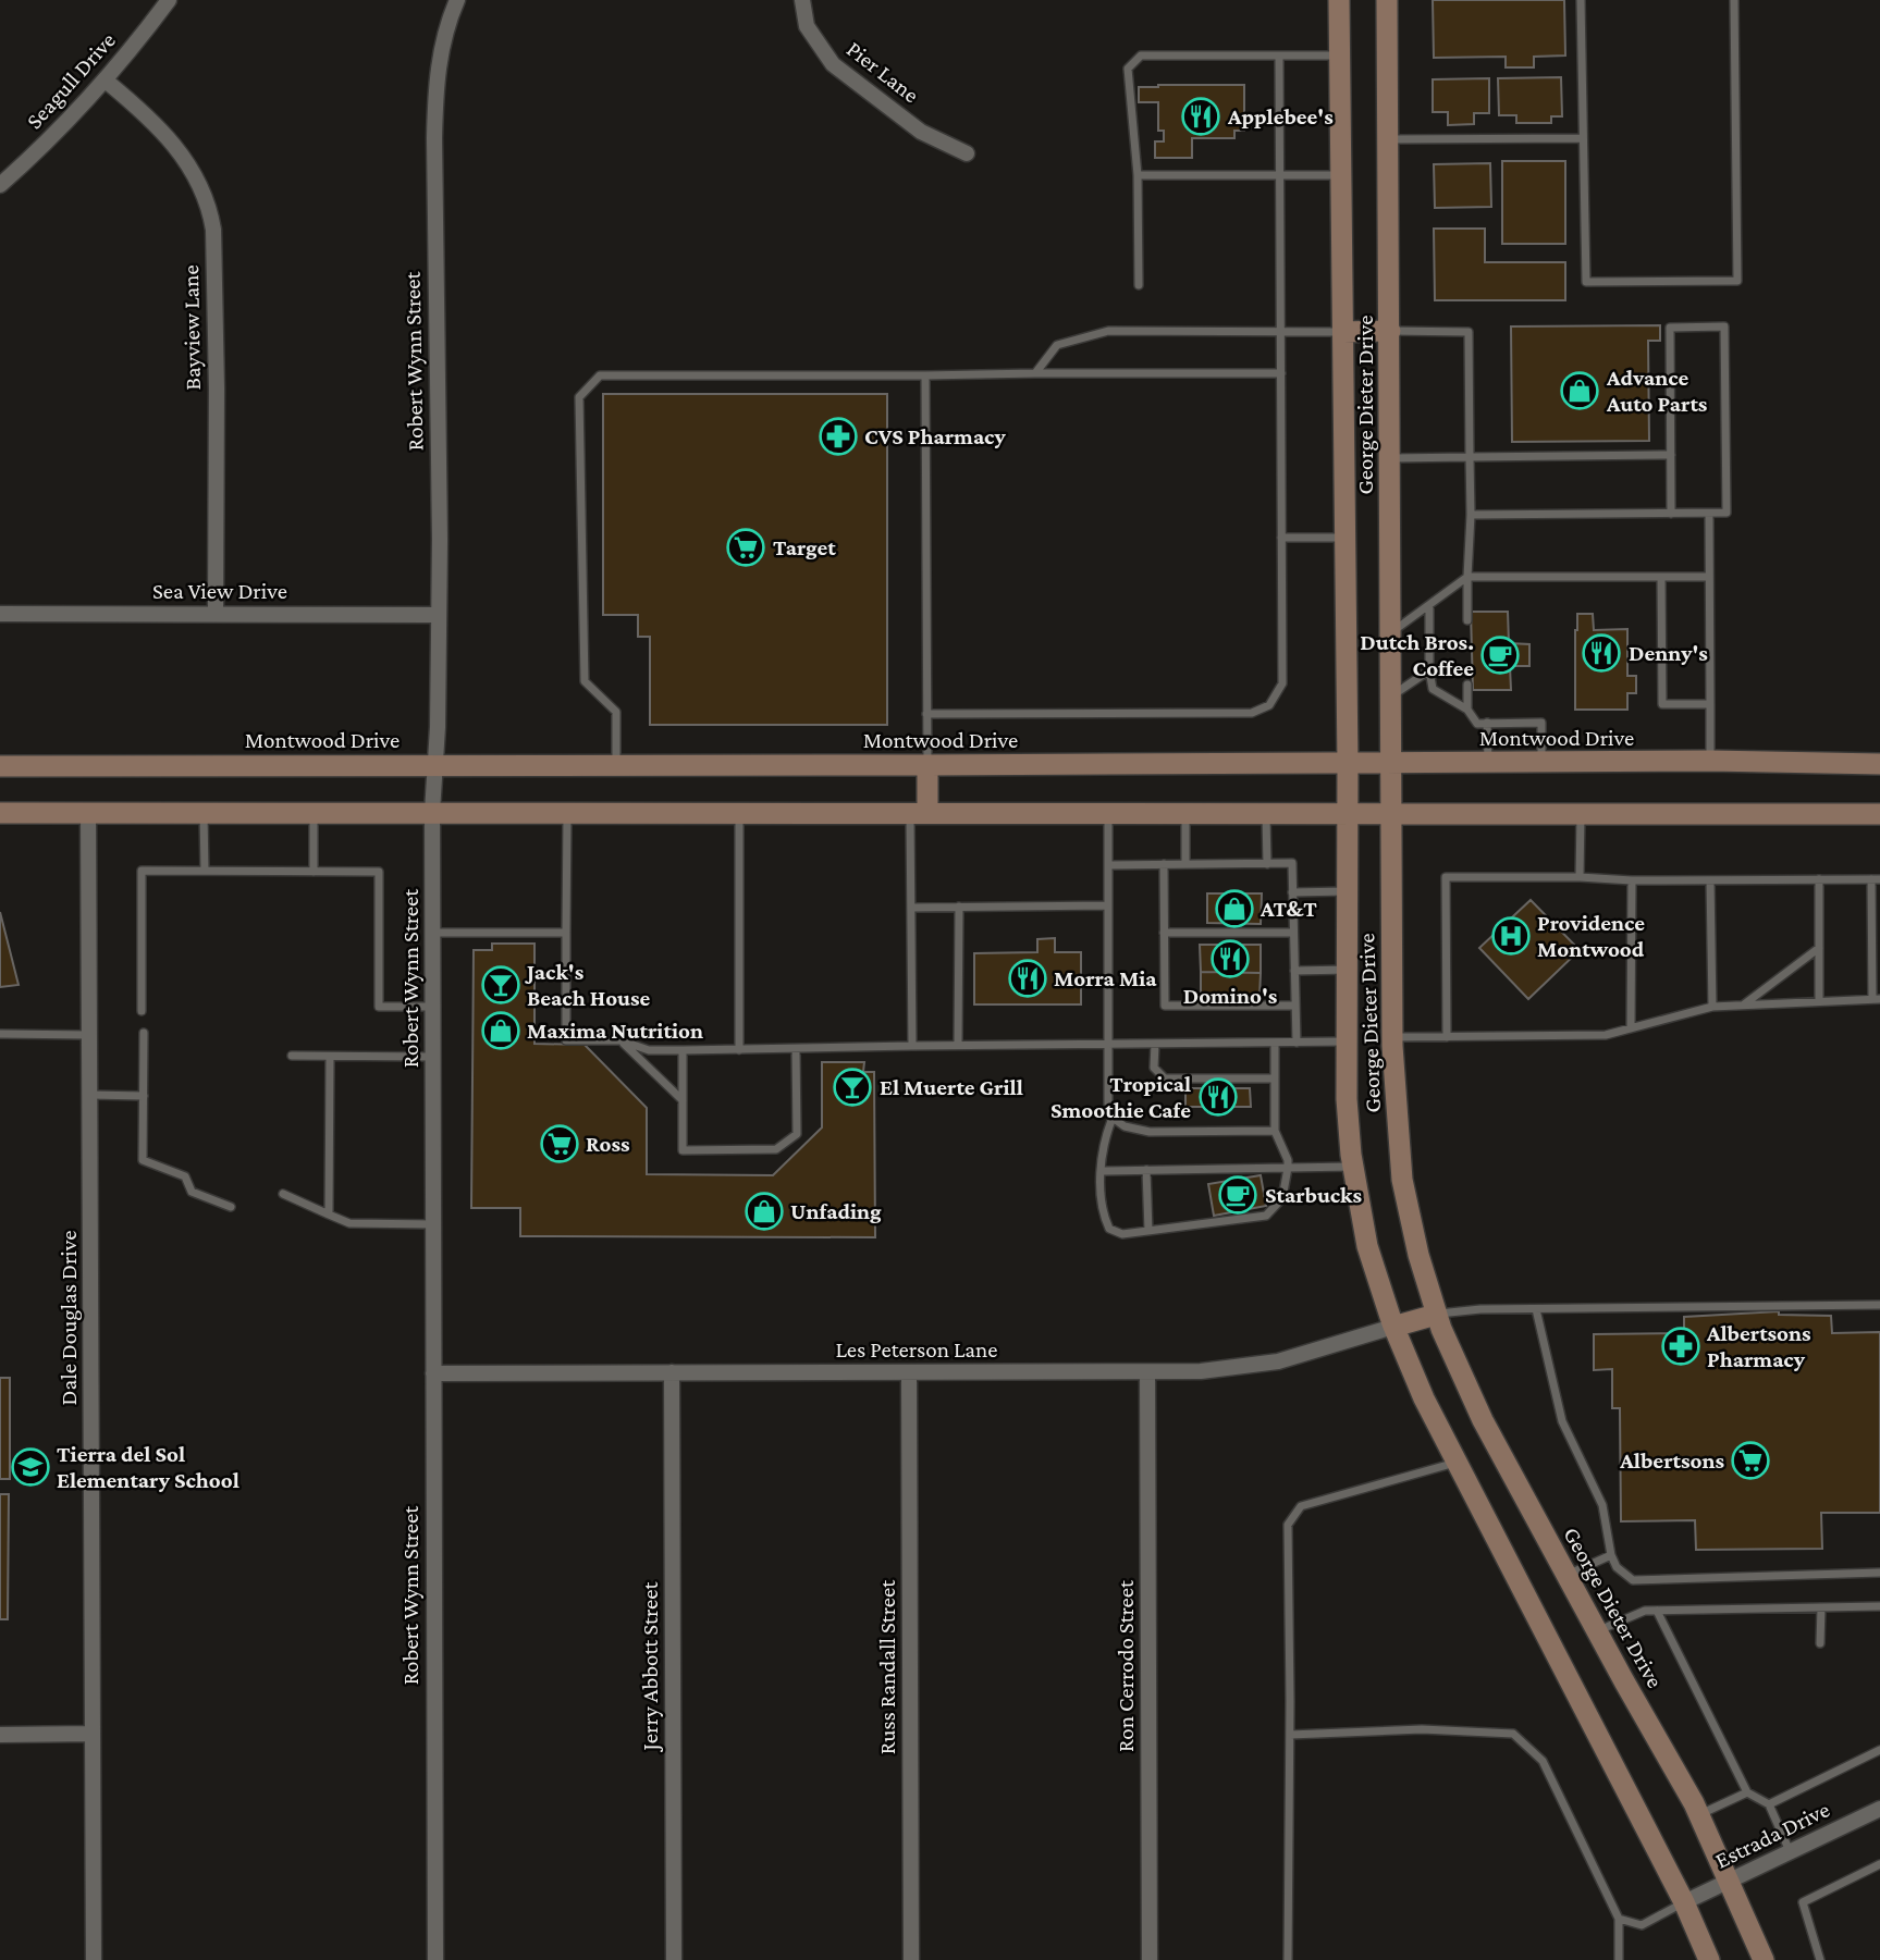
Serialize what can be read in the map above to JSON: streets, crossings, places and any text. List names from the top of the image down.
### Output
{
  "streets": {
    "main road": ["George Dieter Drive", "Montwood Drive"],
    "street": [
      "Pier Lane",
      "Seagull Drive",
      "Bayview Lane",
      "Robert Wynn Street",
      "Sea View Drive",
      "Dale Douglas Drive",
      "Les Peterson Lane",
      "Jerry Abbott Street",
      "Ron Cerrodo Street",
      "Russ Randall Street",
      "Estrada Drive"
    ]
  },
  "crossings": [
    ["Seagull Drive", "Bayview Lane"],
    ["Bayview Lane", "Sea View Drive"],
    ["Robert Wynn Street", "Sea View Drive"],
    ["Robert Wynn Street", "Montwood Drive"],
    ["Robert Wynn Street", "Les Peterson Lane"],
    ["George Dieter Drive", "Montwood Drive"],
    ["George Dieter Drive", "Les Peterson Lane"],
    ["George Dieter Drive", "Estrada Drive"],
    ["Les Peterson Lane", "Jerry Abbott Street"],
    ["Les Peterson Lane", "Ron Cerrodo Street"],
    ["Les Peterson Lane", "Russ Randall Street"]
  ],
  "places": {
    "restaurant": [
      "Applebee's",
      "Denny's",
      "Domino's",
      "Morra Mia",
      "Tropical Smoothie Cafe"
    ],
    "shop": [
      "Advance Auto Parts",
      "AT&T",
      "Maxima Nutrition",
      "Unfading"
    ],
    "pharmacy": ["CVS Pharmacy", "Albertsons Pharmacy"],
    "supermarket": ["Target", "Ross", "Albertsons"],
    "cafe": ["Dutch Bros. Coffee", "Starbucks"],
    "hospital": ["Providence Montwood"],
    "bar": ["Jack's Beach House", "El Muerte Grill"],
    "school or university": ["Tierra del Sol Elementary School"]
  }
}
